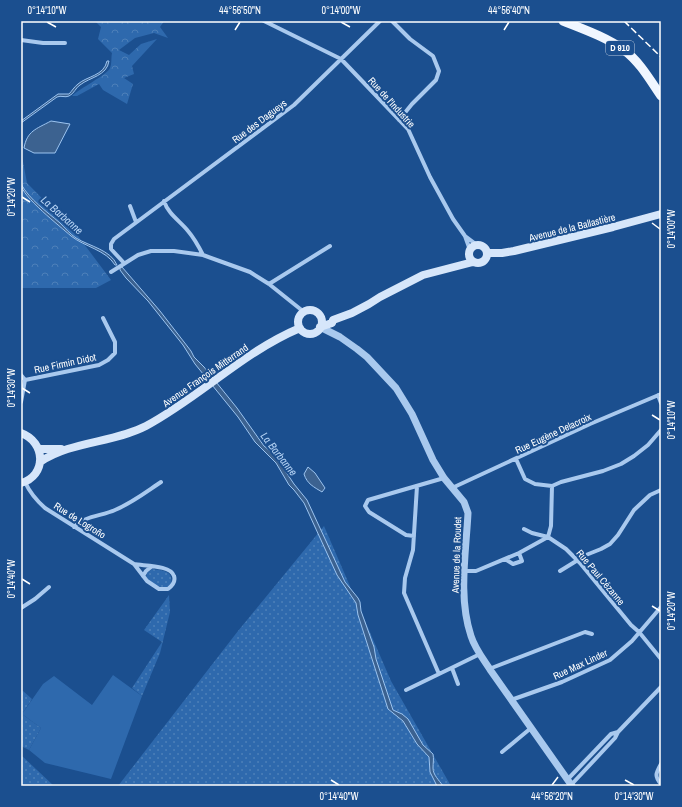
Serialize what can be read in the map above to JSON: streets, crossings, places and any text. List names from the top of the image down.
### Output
{
  "streets": {
    "main road": ["D 910", "Avenue de la Ballastière", "Avenue François Mitterrand"],
    "street": [
      "Rue de l'Industrie",
      "Rue des Dagueys",
      "Rue Firmin Didot",
      "Rue Eugène Delacroix",
      "Rue de Logroño",
      "Avenue de la Roudet",
      "Rue Paul Cézanne",
      "Rue Max Linder"
    ]
  },
  "crossings": [
    ["Rue de l'Industrie", "Rue des Dagueys"],
    ["Avenue François Mitterrand", "Avenue de la Roudet"],
    ["Rue Eugène Delacroix", "Avenue de la Roudet"],
    ["Avenue de la Roudet", "Rue Max Linder"],
    ["Rue Paul Cézanne", "Rue Max Linder"]
  ],
  "water": ["La Barbanne"],
  "coordinates": [
    "0°14'10\"W",
    "44°56'50\"N",
    "0°14'00\"W",
    "44°56'40\"N",
    "0°14'20\"W",
    "0°14'30\"W",
    "0°14'40\"W",
    "44°56'20\"N"
  ]
}
